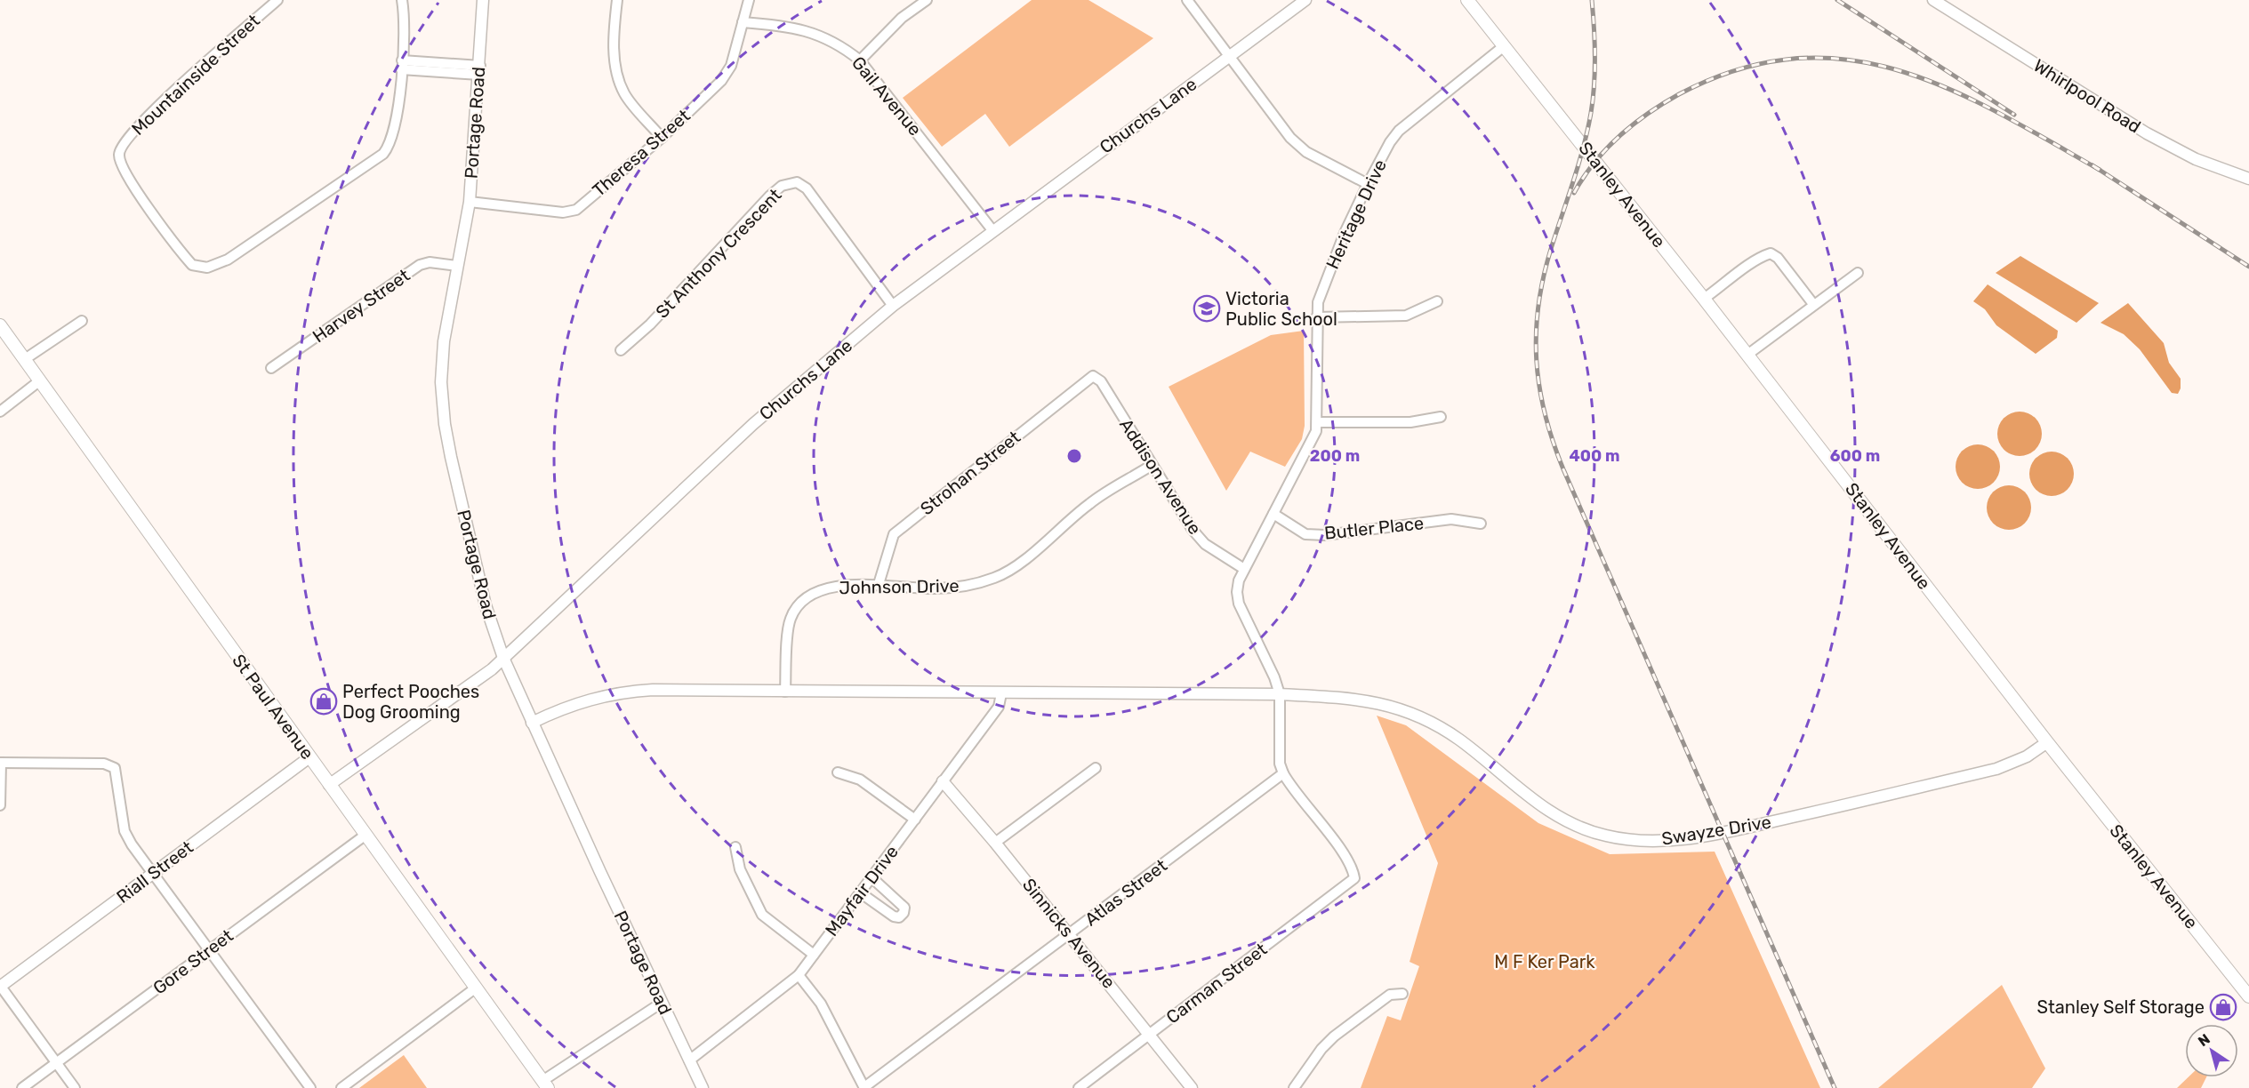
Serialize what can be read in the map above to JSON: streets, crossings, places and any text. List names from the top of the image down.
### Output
{
  "streets": {
    "main road": ["Stanley Avenue", "St Paul Avenue"],
    "street": [
      "Mountainside Street",
      "Gail Avenue",
      "Whirlpool Road",
      "Churchs Lane",
      "Portage Road",
      "Theresa Street",
      "Heritage Drive",
      "St Anthony Crescent",
      "Harvey Street",
      "Strohan Street",
      "Addison Avenue",
      "Butler Place",
      "Johnson Drive",
      "Swayze Drive",
      "Riall Street",
      "Mayfair Drive",
      "Atlas Street",
      "Sinnicks Avenue",
      "Gore Street",
      "Carman Street"
    ]
  },
  "crossings": [
    ["Gail Avenue", "Churchs Lane"],
    ["Gail Avenue", "Theresa Street"],
    ["Churchs Lane", "Portage Road"],
    ["Churchs Lane", "St Anthony Crescent"],
    ["Churchs Lane", "St Paul Avenue"],
    ["Portage Road", "Theresa Street"],
    ["Portage Road", "Harvey Street"],
    ["Portage Road", "Swayze Drive"],
    ["Portage Road", "Mayfair Drive"],
    ["Stanley Avenue", "Heritage Drive"],
    ["Stanley Avenue", "Swayze Drive"],
    ["Heritage Drive", "Addison Avenue"],
    ["Heritage Drive", "Butler Place"],
    ["Heritage Drive", "Swayze Drive"],
    ["Heritage Drive", "Atlas Street"],
    ["Heritage Drive", "Carman Street"],
    ["Strohan Street", "Addison Avenue"],
    ["Strohan Street", "Johnson Drive"],
    ["Addison Avenue", "Johnson Drive"],
    ["Johnson Drive", "Swayze Drive"],
    ["St Paul Avenue", "Riall Street"],
    ["St Paul Avenue", "Gore Street"],
    ["Swayze Drive", "Mayfair Drive"],
    ["Mayfair Drive", "Sinnicks Avenue"],
    ["Atlas Street", "Sinnicks Avenue"],
    ["Atlas Street", "Carman Street"],
    ["Sinnicks Avenue", "Carman Street"]
  ],
  "parks": ["M F Ker Park"],
  "places": {
    "school or university": ["Victoria Public School"],
    "shop": ["Perfect Pooches Dog Grooming", "Stanley Self Storage"]
  },
  "north": "top left",
  "rings": ["200 m", "400 m", "600 m"]
}
